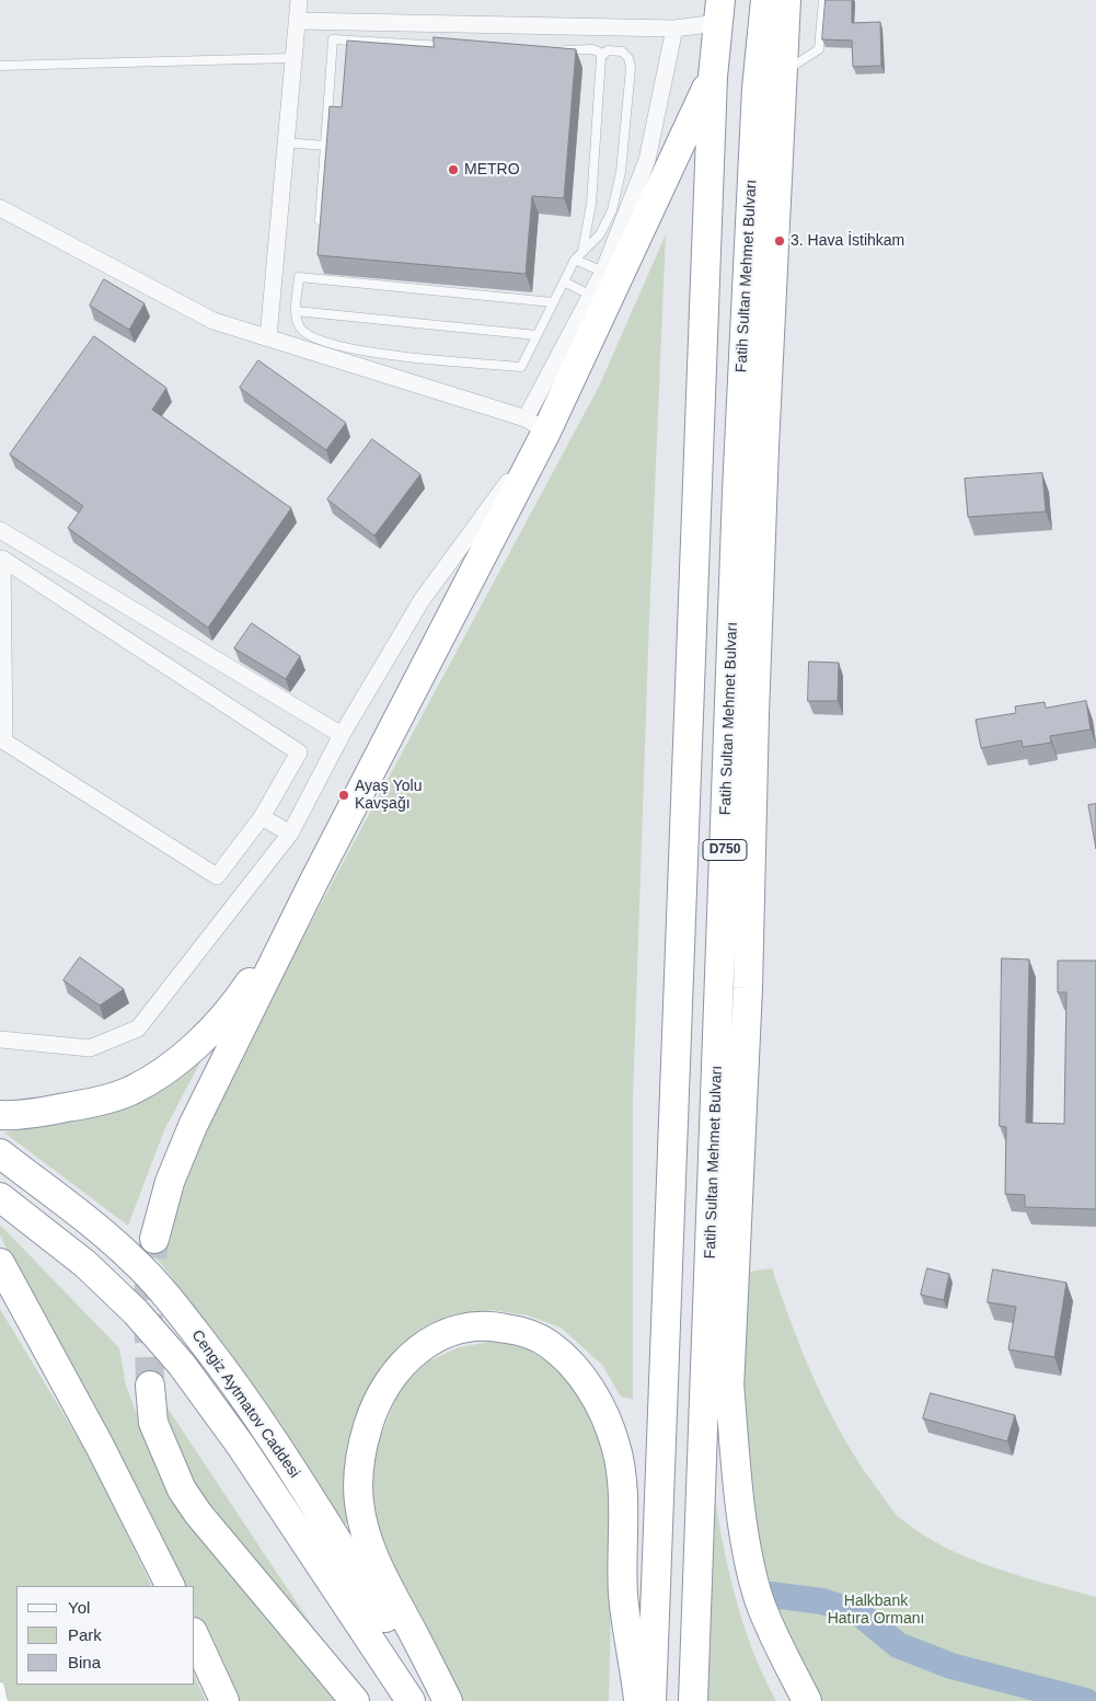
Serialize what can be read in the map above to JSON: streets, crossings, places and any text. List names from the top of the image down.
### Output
{
  "streets": {
    "highway": ["Fatih Sultan Mehmet Bulvarı", "D750", "Cengiz Aytmatov Caddesi"]
  },
  "parks": ["Halkbank Hatıra Ormanı"],
  "places": ["METRO", "3. Hava İstihkam", "Ayaş Yolu Kavşağı"],
  "legend": ["Yol", "Park", "Bina"]
}
